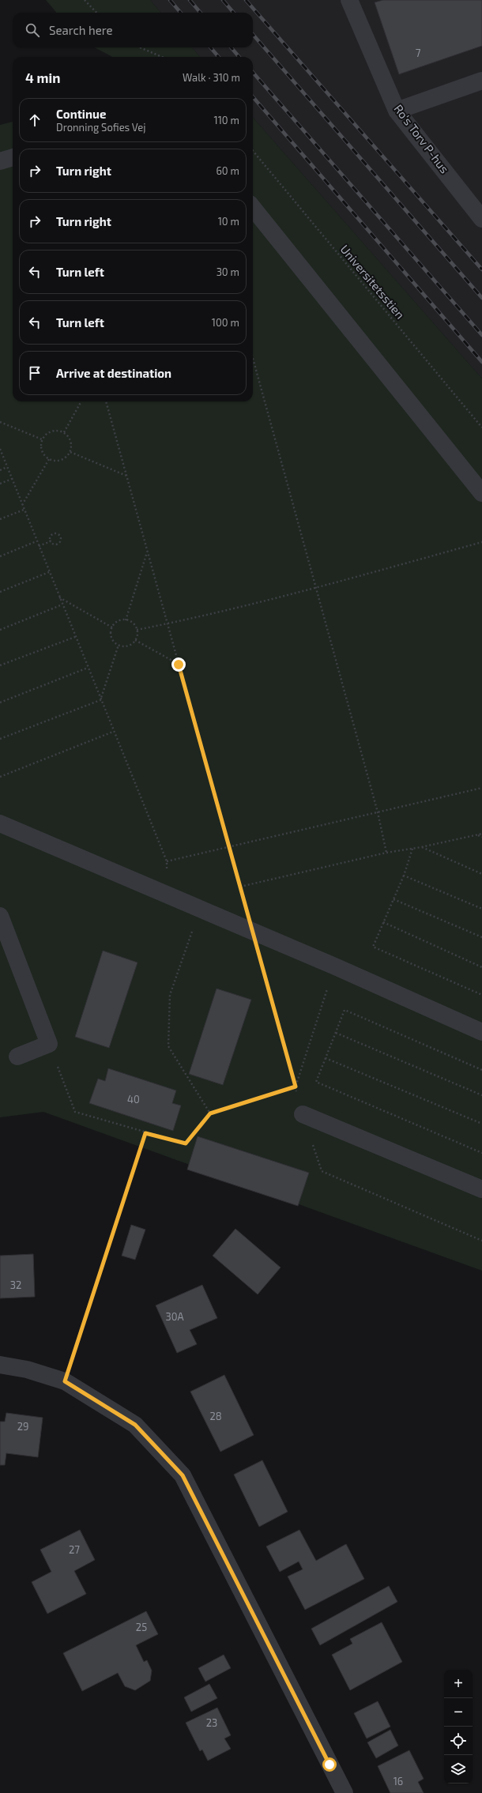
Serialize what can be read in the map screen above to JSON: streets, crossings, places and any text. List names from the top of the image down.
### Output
{
  "streets": {
    "street": ["Ro's Torv P-hus"],
    "path": ["Universitetsstien"]
  },
  "house_numbers": [
    "7",
    "40",
    "32",
    "30A",
    "28",
    "29",
    "27",
    "25",
    "23",
    "16"
  ],
  "page": {
    "search": "Search here",
    "heading": ["4 min", "Walk · 310 m"],
    "list": [
      ["Continue", "Dronning Sofies Vej", "110 m"],
      ["Turn right", "60 m"],
      ["Turn right", "10 m"],
      ["Turn left", "30 m"],
      ["Turn left", "100 m"],
      "Arrive at destination"
    ],
    "map_buttons": ["+", "−"]
  }
}
